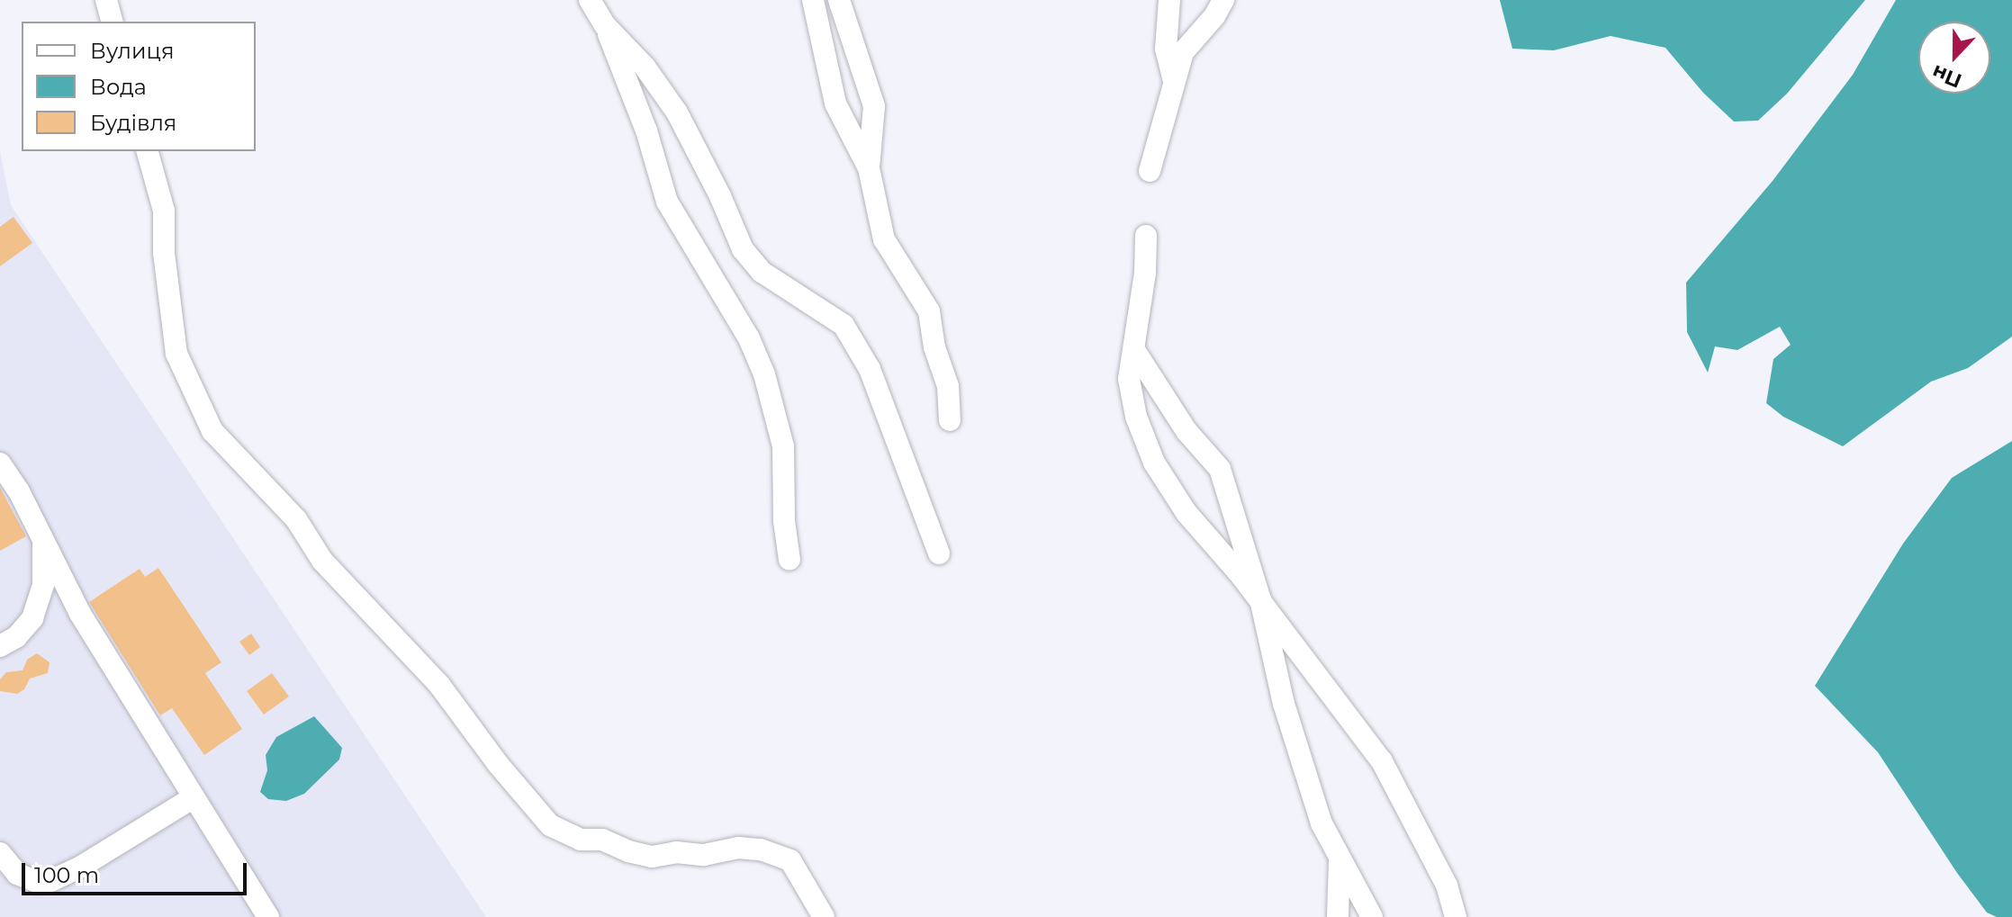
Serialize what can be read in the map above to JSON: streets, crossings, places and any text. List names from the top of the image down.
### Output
{
  "legend": ["Вулиця", "Вода", "Будівля"],
  "scale_bar": "100 m",
  "north": "bottom"
}
